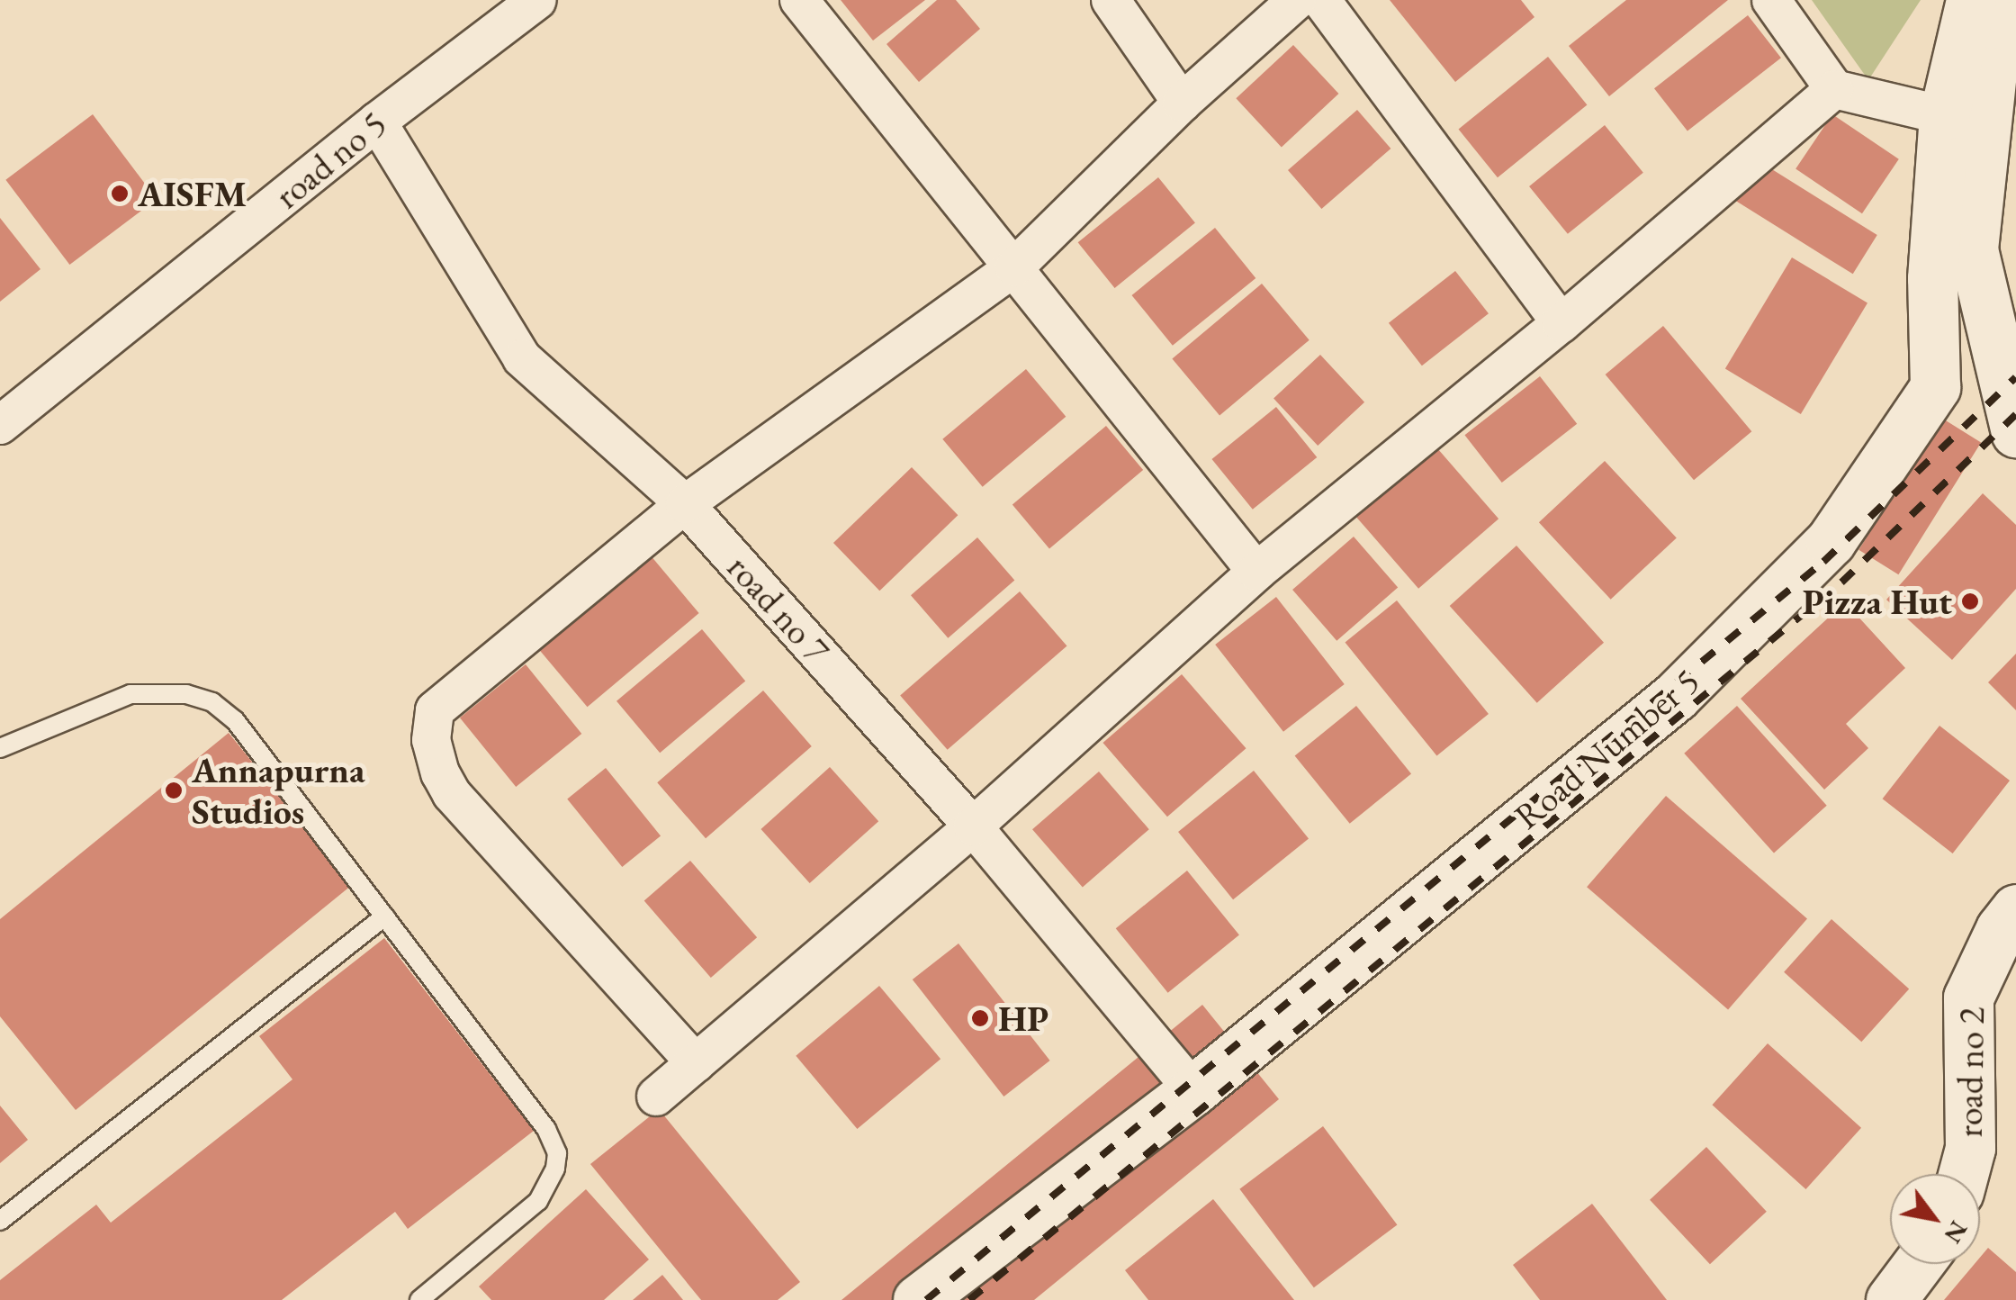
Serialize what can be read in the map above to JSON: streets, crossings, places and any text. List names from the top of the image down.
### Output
{
  "streets": {
    "main road": ["Road Number 5", "road no 2"],
    "street": ["road no 5", "road no 7"]
  },
  "crossings": [
    ["road no 5", "road no 7"],
    ["road no 7", "Road Number 5"]
  ],
  "places": [
    "AISFM",
    "Pizza Hut",
    "Annapurna Studios",
    "HP"
  ],
  "north": "bottom right"
}
